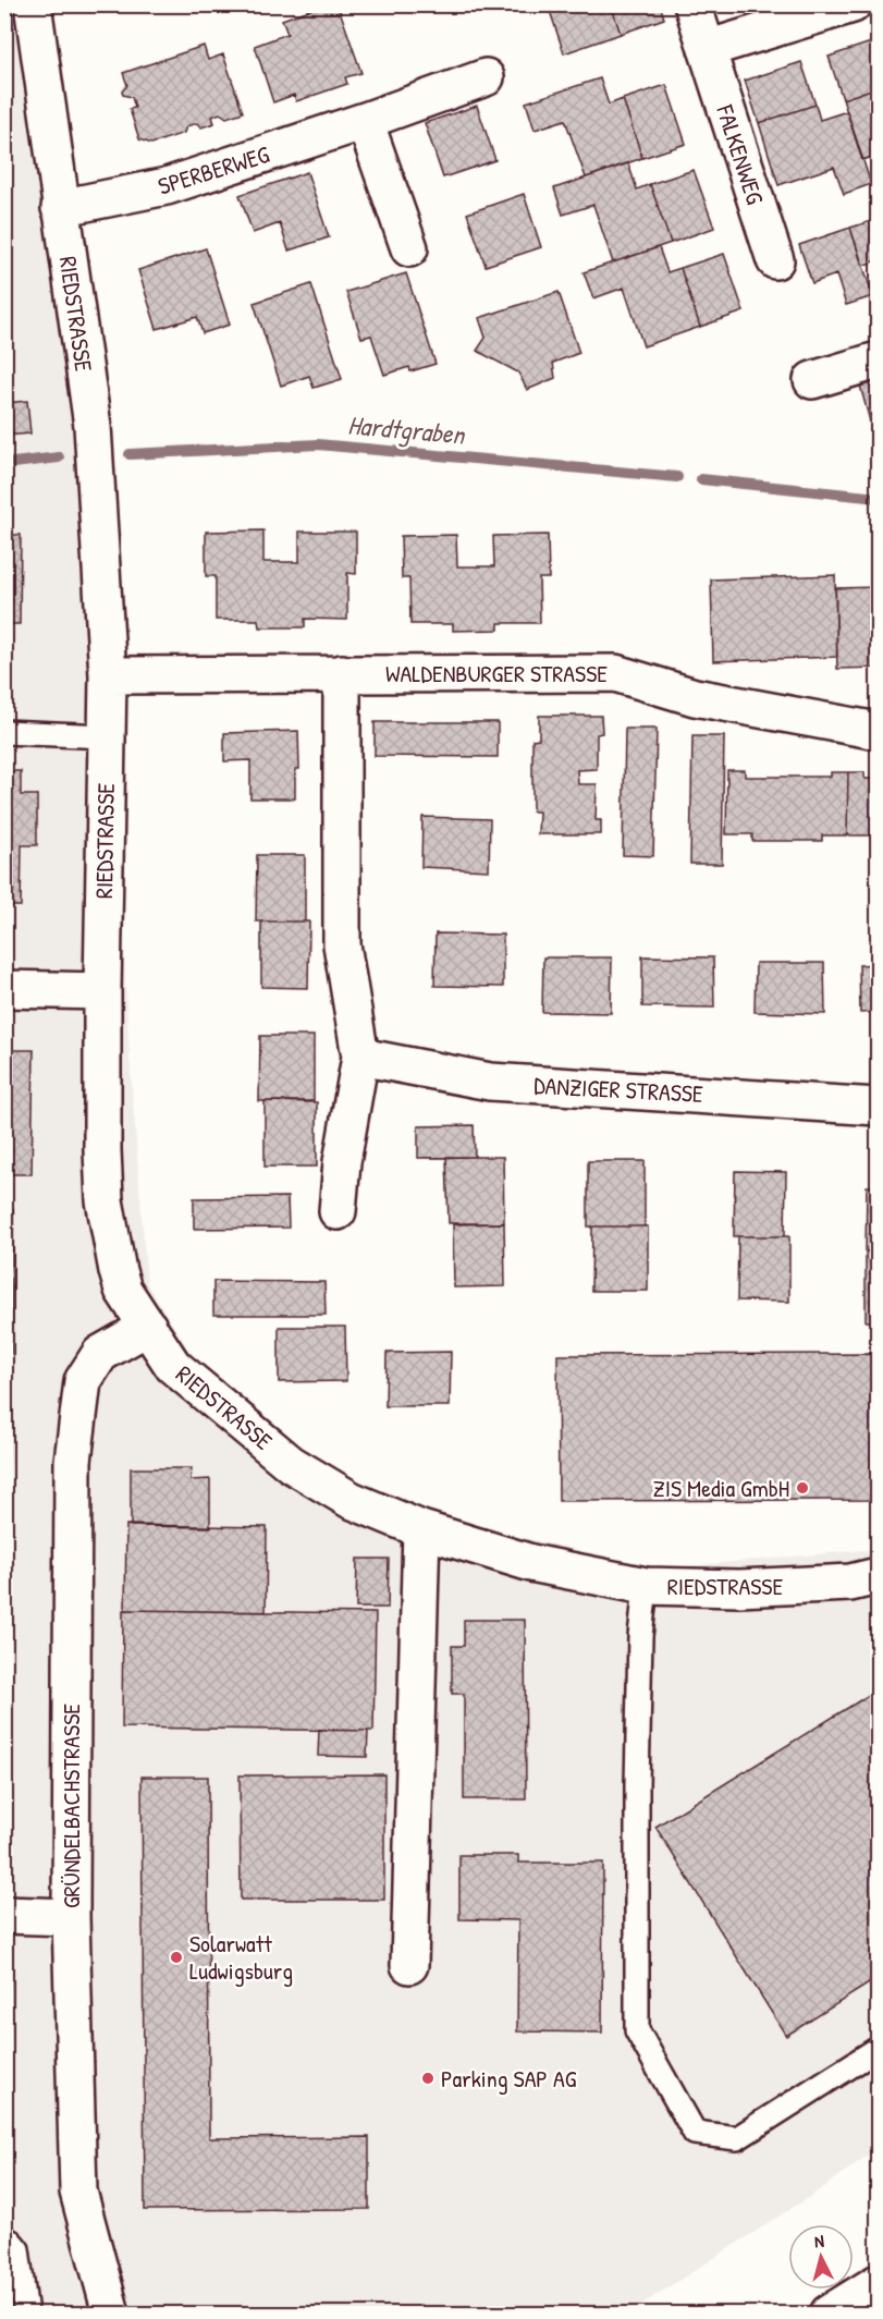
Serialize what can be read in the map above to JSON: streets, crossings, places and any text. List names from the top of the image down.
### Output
{
  "streets": {
    "main road": [
      "FALKENWEG",
      "SPERBERWEG",
      "RIEDSTRASSE",
      "WALDENBURGER STRASSE",
      "DANZIGER STRASSE",
      "GRÜNDELBACHSTRASSE"
    ]
  },
  "crossings": [
    ["SPERBERWEG", "RIEDSTRASSE"],
    ["RIEDSTRASSE", "WALDENBURGER STRASSE"],
    ["RIEDSTRASSE", "GRÜNDELBACHSTRASSE"]
  ],
  "water": ["Hardtgraben"],
  "places": ["ZIS Media GmbH", "Solarwatt Ludwigsburg", "Parking SAP AG"],
  "north": "top"
}
